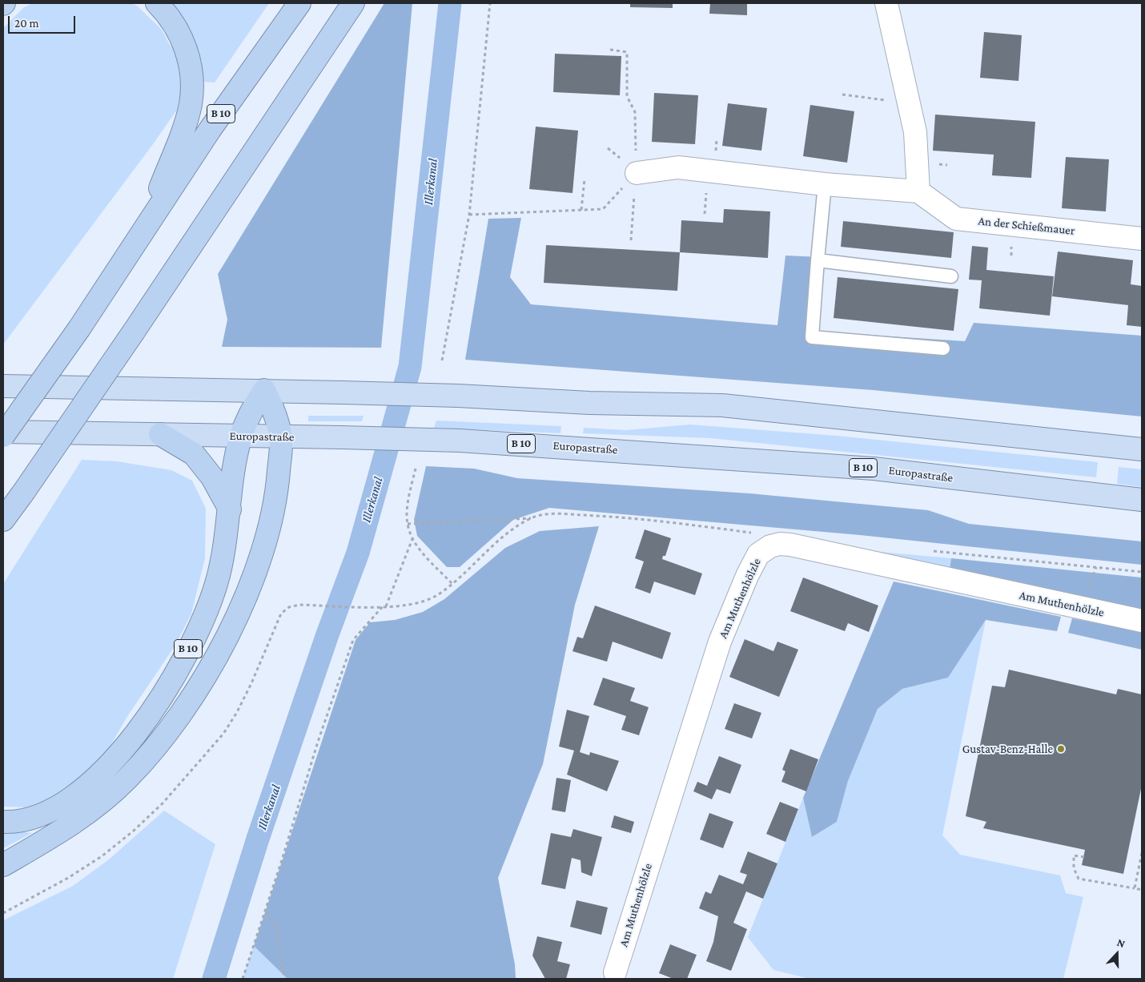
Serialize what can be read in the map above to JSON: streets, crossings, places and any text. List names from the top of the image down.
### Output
{
  "streets": {
    "highway": ["B 10"],
    "main road": ["Europastraße"],
    "street": ["An der Schießmauer", "Am Muthenhölzle"]
  },
  "crossings": [
    ["B 10", "Europastraße"]
  ],
  "water": ["Illerkanal"],
  "places": ["Gustav-Benz-Halle"],
  "scale_bar": "20 m",
  "north": "top"
}
